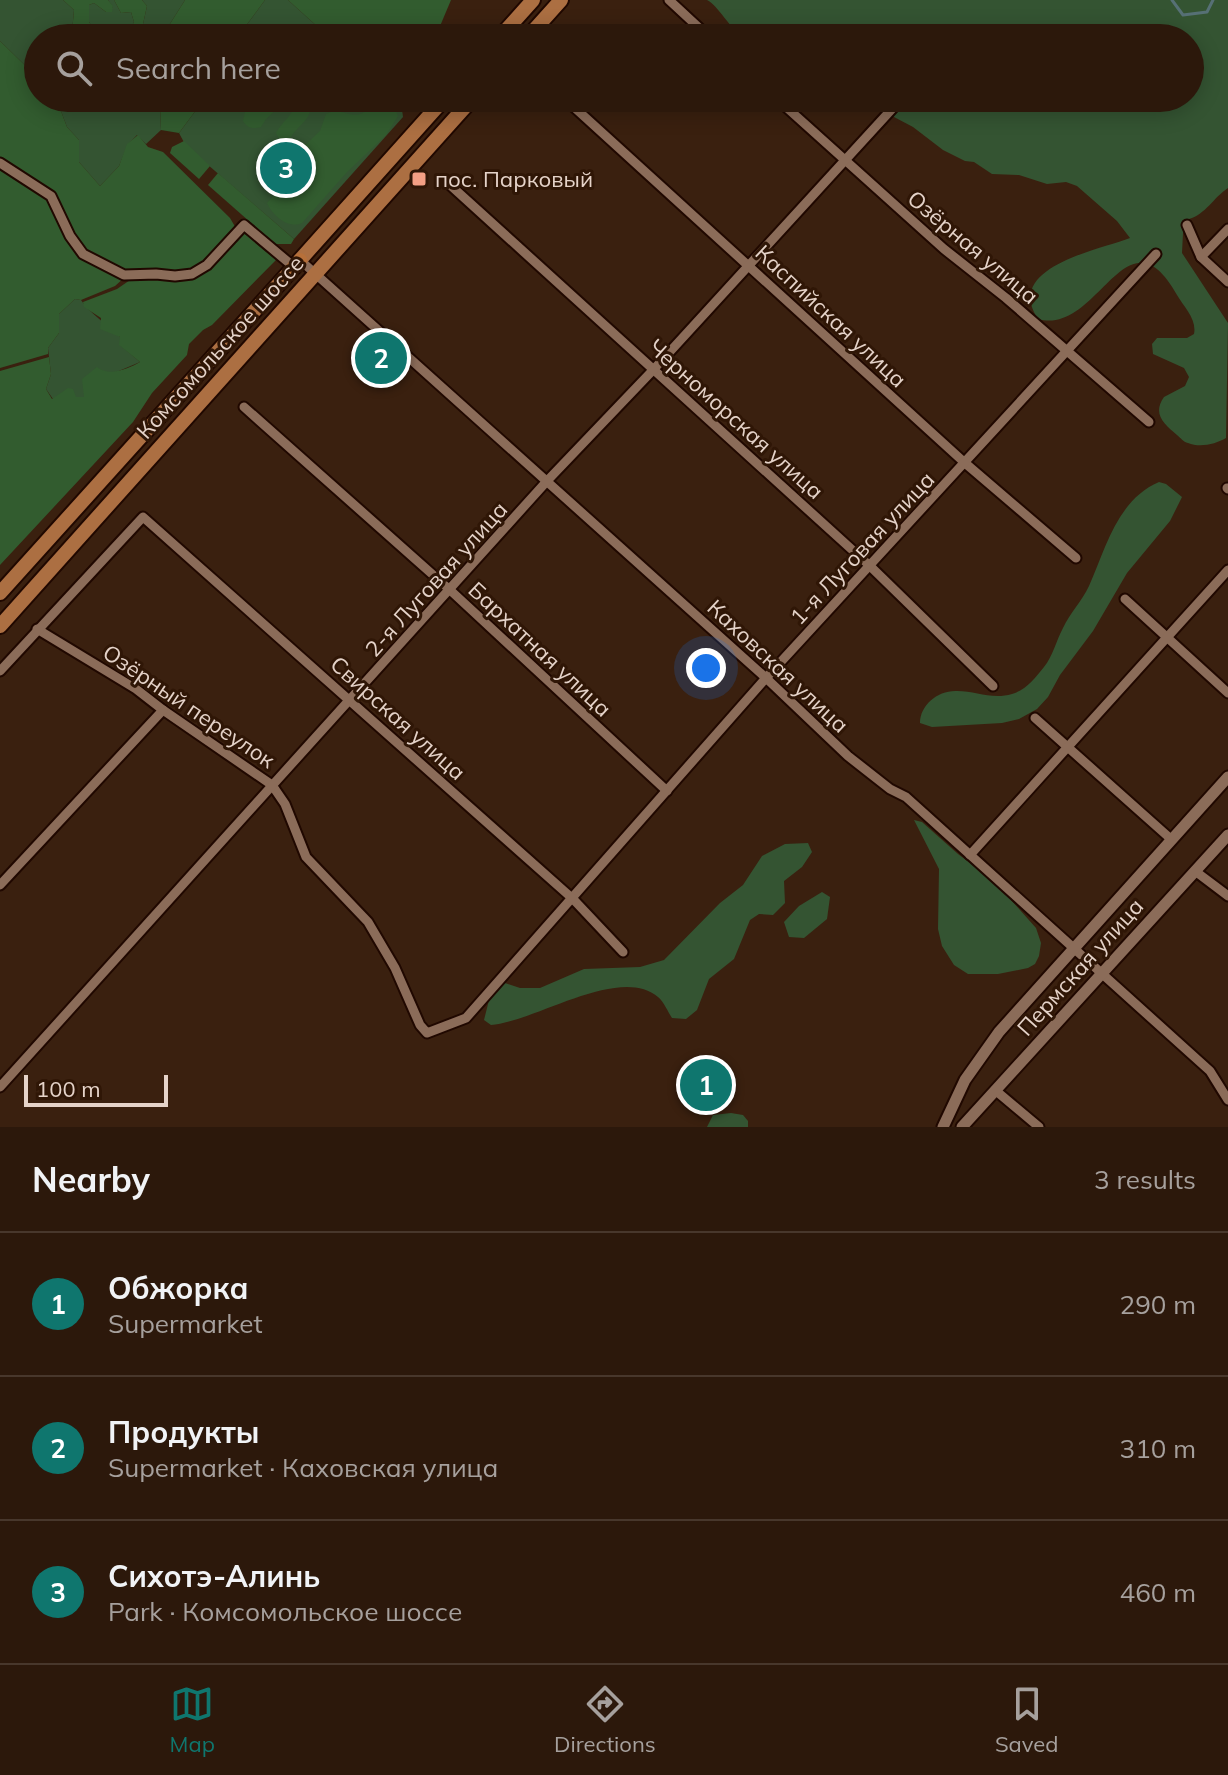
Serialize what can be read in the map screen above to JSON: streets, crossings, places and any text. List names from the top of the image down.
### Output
{
  "streets": {
    "main road": ["Комсомольское шоссе"],
    "street": [
      "Озёрная улица",
      "Каспийская улица",
      "Черноморская улица",
      "1-я Луговая улица",
      "2-я Луговая улица",
      "Бархатная улица",
      "Каховская улица",
      "Озёрный переулок",
      "Свирская улица",
      "Пермская улица"
    ]
  },
  "crossings": [
    ["Озёрная улица", "1-я Луговая улица"],
    ["Озёрная улица", "2-я Луговая улица"],
    ["Каспийская улица", "1-я Луговая улица"],
    ["Каспийская улица", "2-я Луговая улица"],
    ["Комсомольское шоссе", "Каховская улица"],
    ["Черноморская улица", "1-я Луговая улица"],
    ["Черноморская улица", "2-я Луговая улица"],
    ["1-я Луговая улица", "Бархатная улица"],
    ["1-я Луговая улица", "Каховская улица"],
    ["1-я Луговая улица", "Озёрный переулок"],
    ["1-я Луговая улица", "Свирская улица"],
    ["2-я Луговая улица", "Бархатная улица"],
    ["2-я Луговая улица", "Каховская улица"],
    ["2-я Луговая улица", "Озёрный переулок"],
    ["2-я Луговая улица", "Свирская улица"],
    ["Каховская улица", "Пермская улица"],
    ["Озёрный переулок", "Свирская улица"]
  ],
  "places": {
    "transit": ["пос. Парковый"]
  },
  "scale_bar": "100 m",
  "page": {
    "search": "Search here",
    "pins": ["3", "2", "1"],
    "scale": "100 m",
    "heading": ["Nearby", "3 results"],
    "list": [
      {
        "mark": "1",
        "name": "Обжорка",
        "note": "Supermarket",
        "value": "290 m"
      },
      {
        "mark": "2",
        "name": "Продукты",
        "note": "Supermarket · Каховская улица",
        "value": "310 m"
      },
      {
        "mark": "3",
        "name": "Сихотэ-Алинь",
        "note": "Park · Комсомольское шоссе",
        "value": "460 m"
      }
    ],
    "nav": ["Map", "Directions", "Saved"]
  }
}
